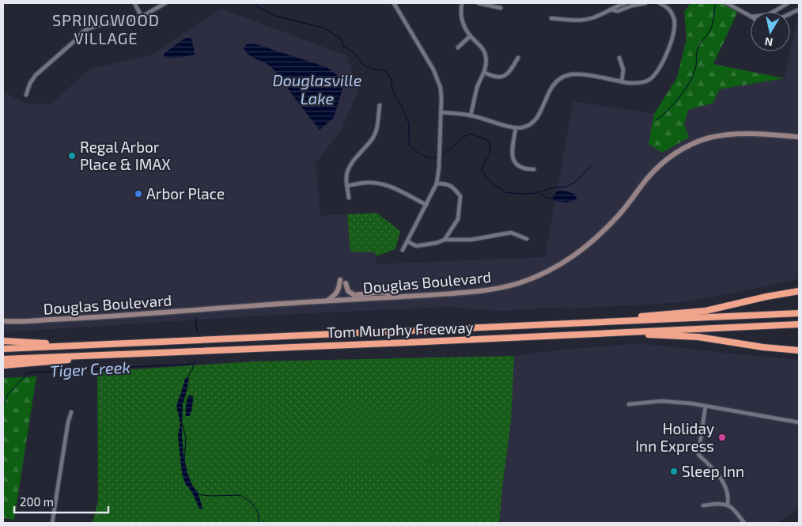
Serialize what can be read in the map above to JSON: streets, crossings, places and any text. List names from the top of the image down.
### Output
{
  "streets": {
    "highway": ["Tom Murphy Freeway"],
    "main road": ["Douglas Boulevard"]
  },
  "districts": ["SPRINGWOOD VILLAGE"],
  "water": ["Douglasville Lake", "Tiger Creek"],
  "places": [
    "Regal Arbor Place & IMAX",
    "Arbor Place",
    "Holiday Inn Express",
    "Sleep Inn"
  ],
  "scale_bar": "200 m",
  "north": "bottom"
}
